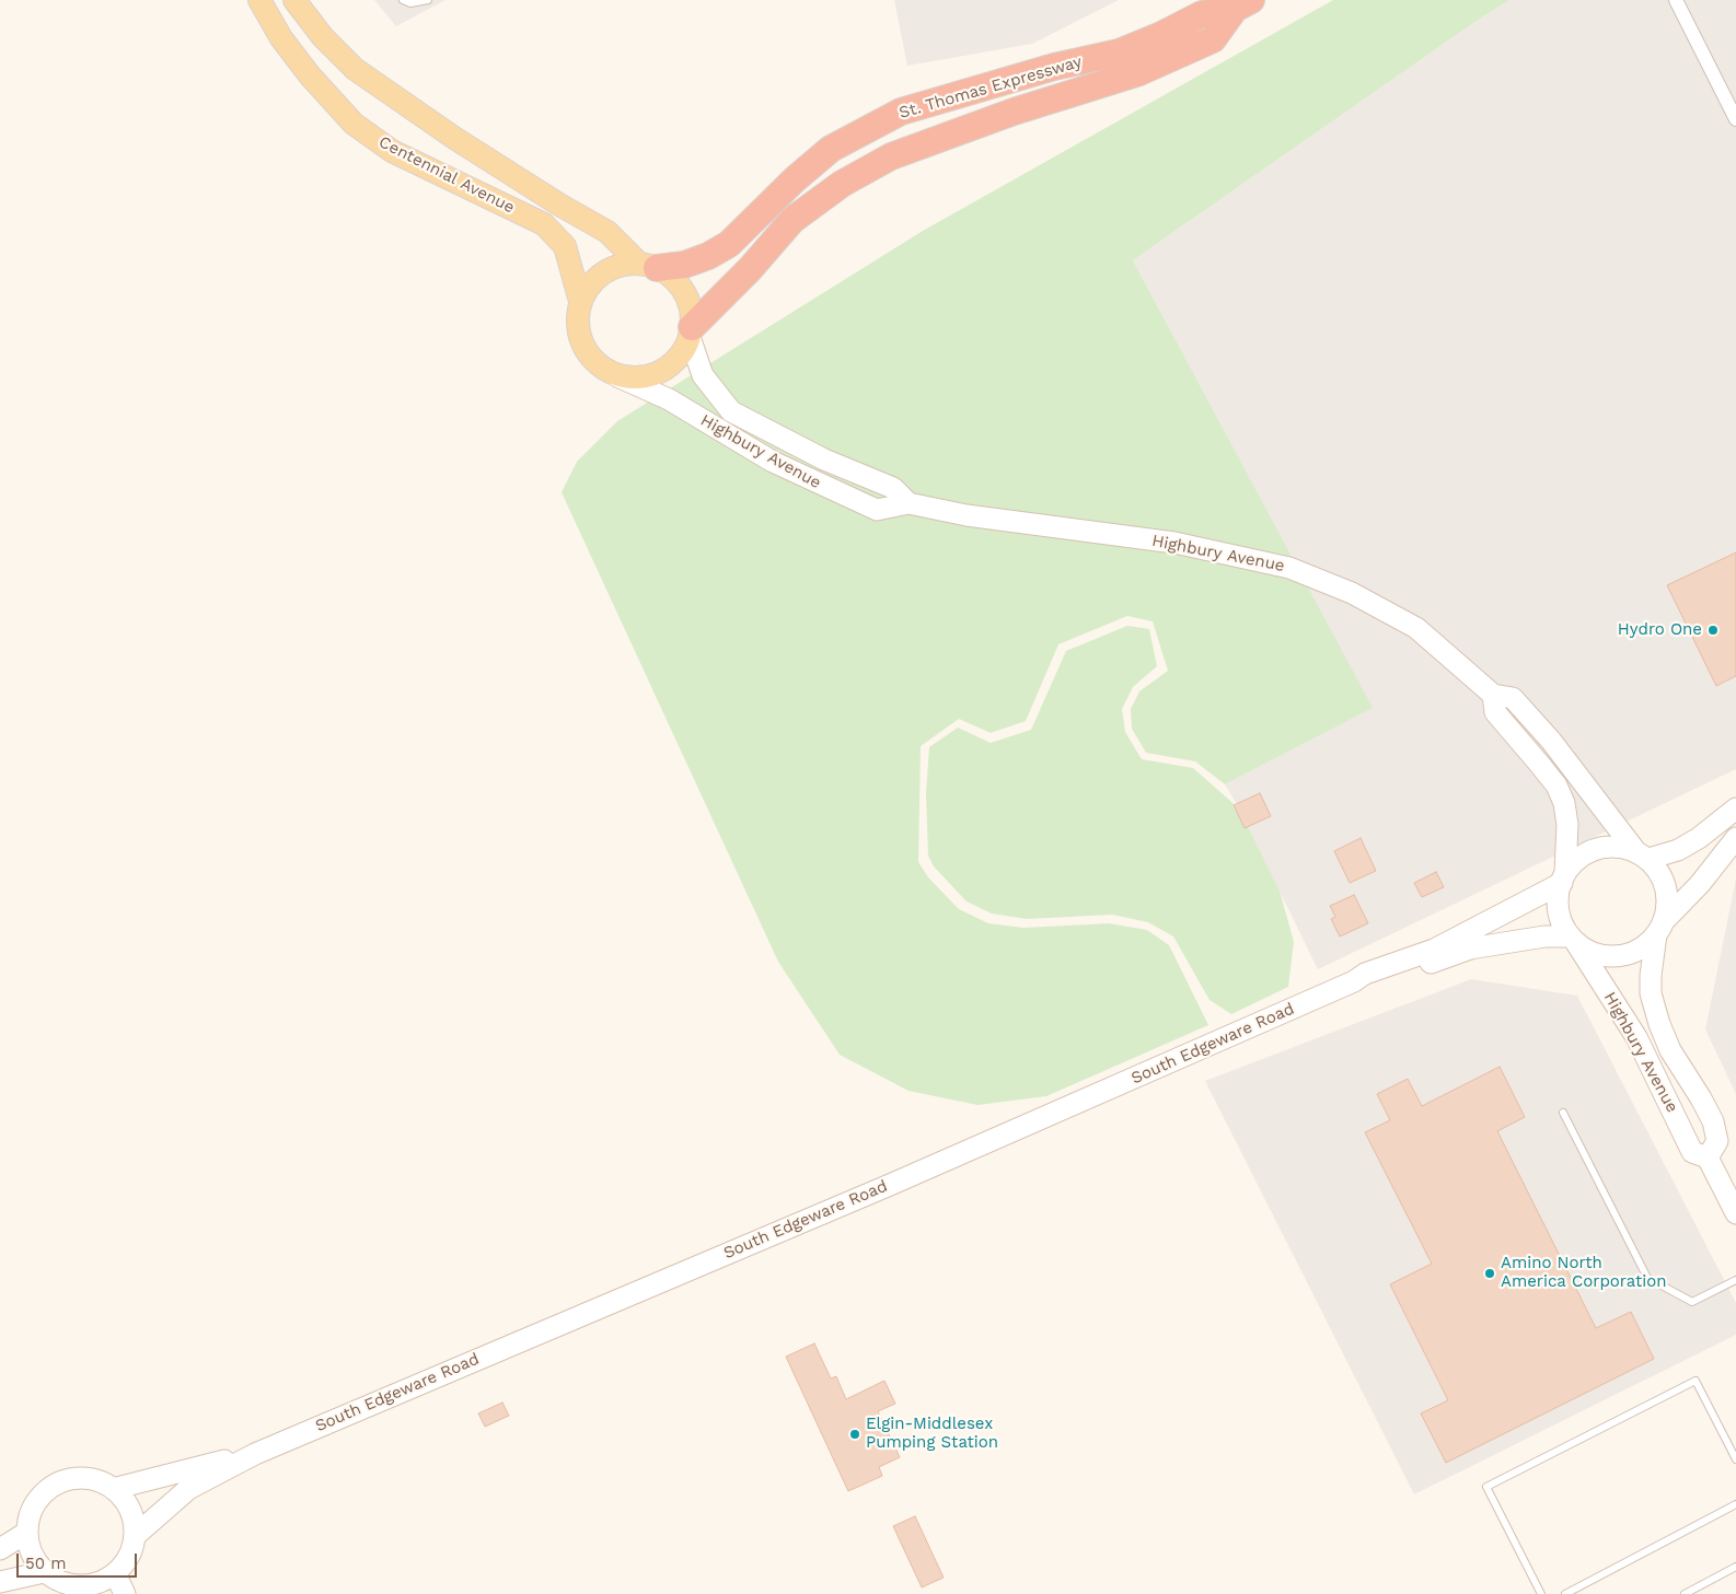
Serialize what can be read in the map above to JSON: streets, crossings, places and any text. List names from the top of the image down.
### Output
{
  "streets": {
    "highway": ["St. Thomas Expressway"],
    "main road": ["Centennial Avenue", "Highbury Avenue", "South Edgeware Road"]
  },
  "crossings": [
    ["St. Thomas Expressway", "Centennial Avenue"],
    ["St. Thomas Expressway", "Highbury Avenue"],
    ["Centennial Avenue", "Highbury Avenue"],
    ["Highbury Avenue", "South Edgeware Road"]
  ],
  "places": ["Hydro One", "Amino North America Corporation", "Elgin-Middlesex Pumping Station"],
  "scale_bar": "50 m"
}
